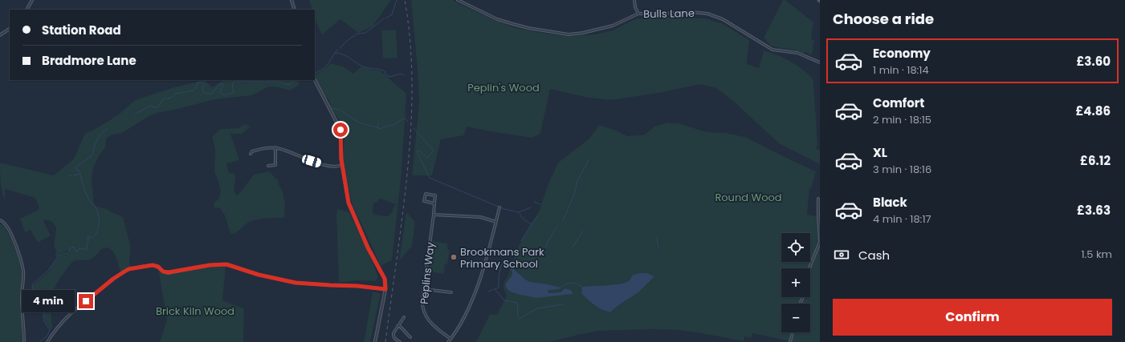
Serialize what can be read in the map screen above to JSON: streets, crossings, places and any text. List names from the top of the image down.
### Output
{
  "streets": {
    "street": ["Bulls Lane", "Peplins Way"]
  },
  "parks": ["Peplin's Wood", "Round Wood", "Brick Kiln Wood"],
  "places": ["Brookmans Park Primary School"],
  "page": {
    "heading": "Choose a ride",
    "banner": ["Station Road", "Bradmore Lane"],
    "list": [
      {
        "name": "Economy",
        "note": "1 min · 18:14",
        "value": "£3.60"
      },
      {
        "name": "Comfort",
        "note": "2 min · 18:15",
        "value": "£4.86"
      },
      {
        "name": "XL",
        "note": "3 min · 18:16",
        "value": "£6.12"
      },
      {
        "name": "Black",
        "note": "4 min · 18:17",
        "value": "£3.63"
      }
    ],
    "map_buttons": ["+", "−"],
    "pay": ["Cash", "1.5 km"],
    "bubble": "4 min",
    "buttons": "Confirm"
  }
}
